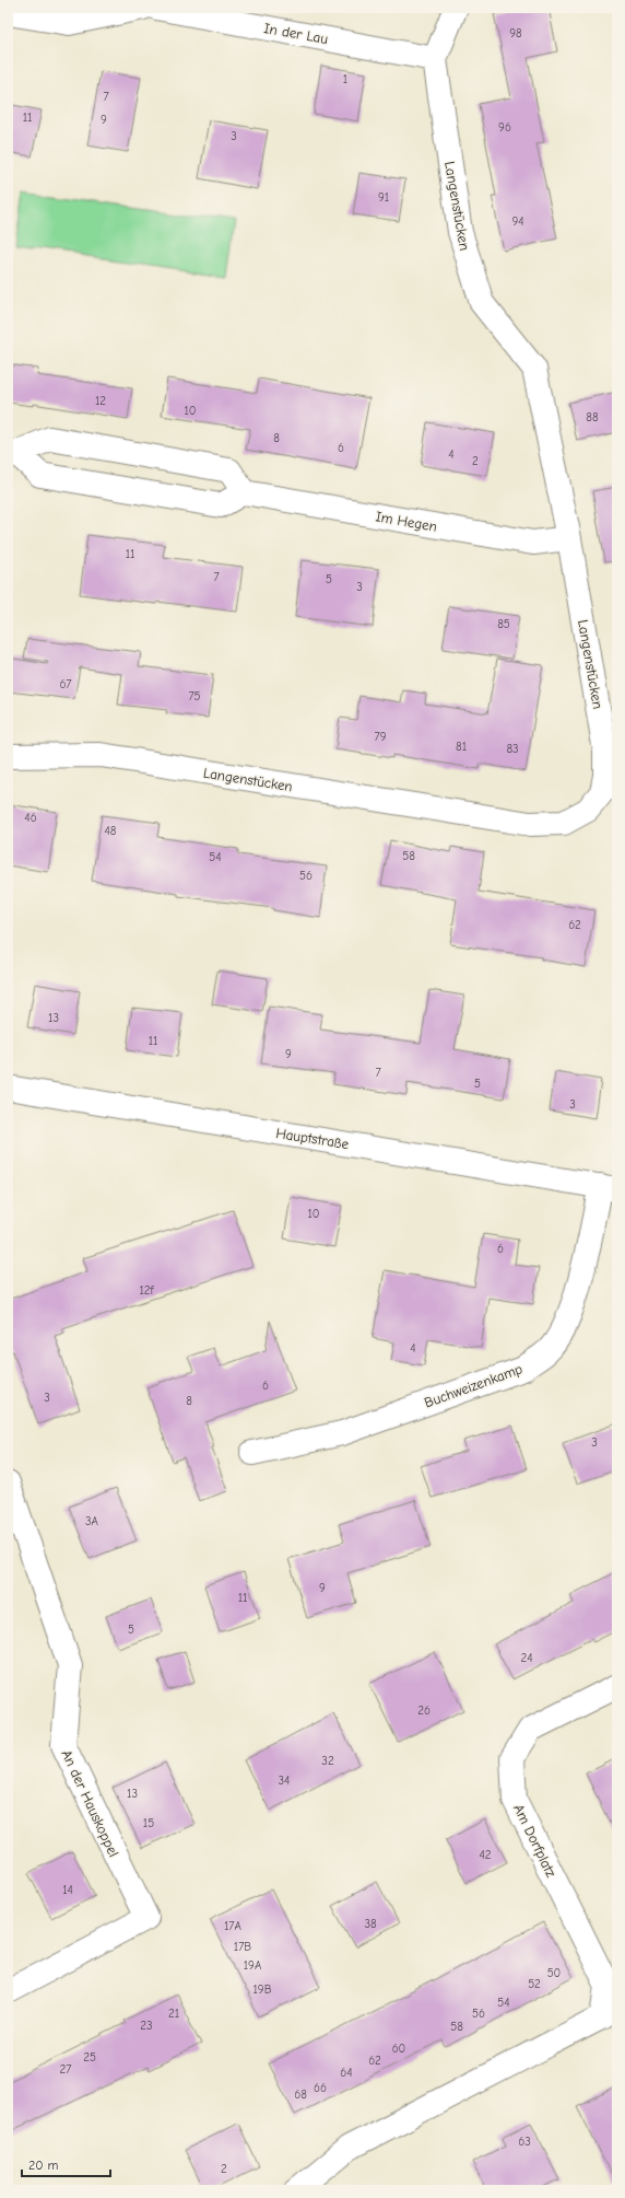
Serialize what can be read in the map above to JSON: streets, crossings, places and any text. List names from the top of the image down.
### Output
{
  "streets": {
    "street": [
      "In der Lau",
      "Langenstücken",
      "Im Hegen",
      "Hauptstraße",
      "Buchweizenkamp",
      "An der Hauskoppel",
      "Am Dorfplatz"
    ]
  },
  "crossings": [
    ["In der Lau", "Langenstücken"],
    ["Langenstücken", "Im Hegen"],
    ["Hauptstraße", "Buchweizenkamp"]
  ],
  "house_numbers": [
    "98",
    "1",
    "7",
    "11",
    "9",
    "96",
    "3",
    "91",
    "94",
    "12",
    "10",
    "88",
    "8",
    "6",
    "4",
    "2",
    "11",
    "7",
    "5",
    "3",
    "85",
    "67",
    "75",
    "79",
    "81",
    "83",
    "46",
    "48",
    "58",
    "54",
    "56",
    "62",
    "13",
    "11",
    "9",
    "7",
    "5",
    "3",
    "10",
    "6",
    "12f",
    "4",
    "6",
    "3",
    "8",
    "3",
    "3A",
    "9",
    "11",
    "5",
    "24",
    "26",
    "32",
    "34",
    "13",
    "15",
    "42",
    "14",
    "38",
    "17A",
    "17B",
    "19A",
    "50",
    "52",
    "19B",
    "54",
    "21",
    "56",
    "23",
    "58",
    "60",
    "25",
    "62",
    "27",
    "64",
    "66",
    "68",
    "63",
    "2"
  ],
  "scale_bar": "20 m"
}
